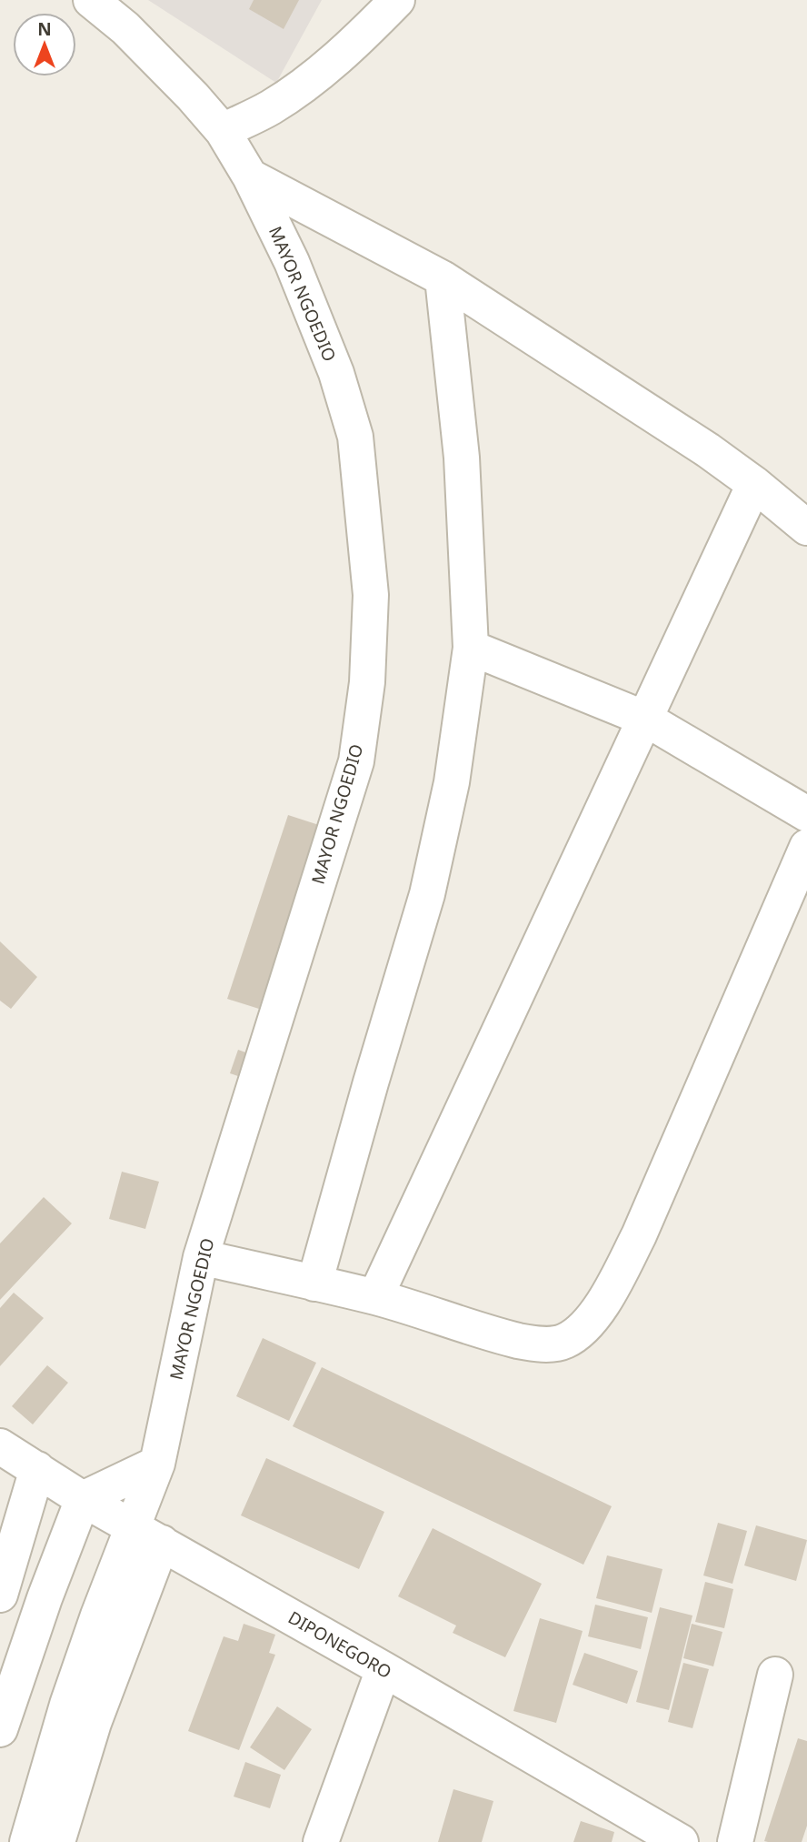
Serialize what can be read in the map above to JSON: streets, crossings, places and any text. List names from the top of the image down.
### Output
{
  "streets": {
    "street": ["MAYOR NGOEDIO", "DIPONEGORO"]
  },
  "crossings": [
    ["MAYOR NGOEDIO", "DIPONEGORO"]
  ],
  "north": "top"
}
